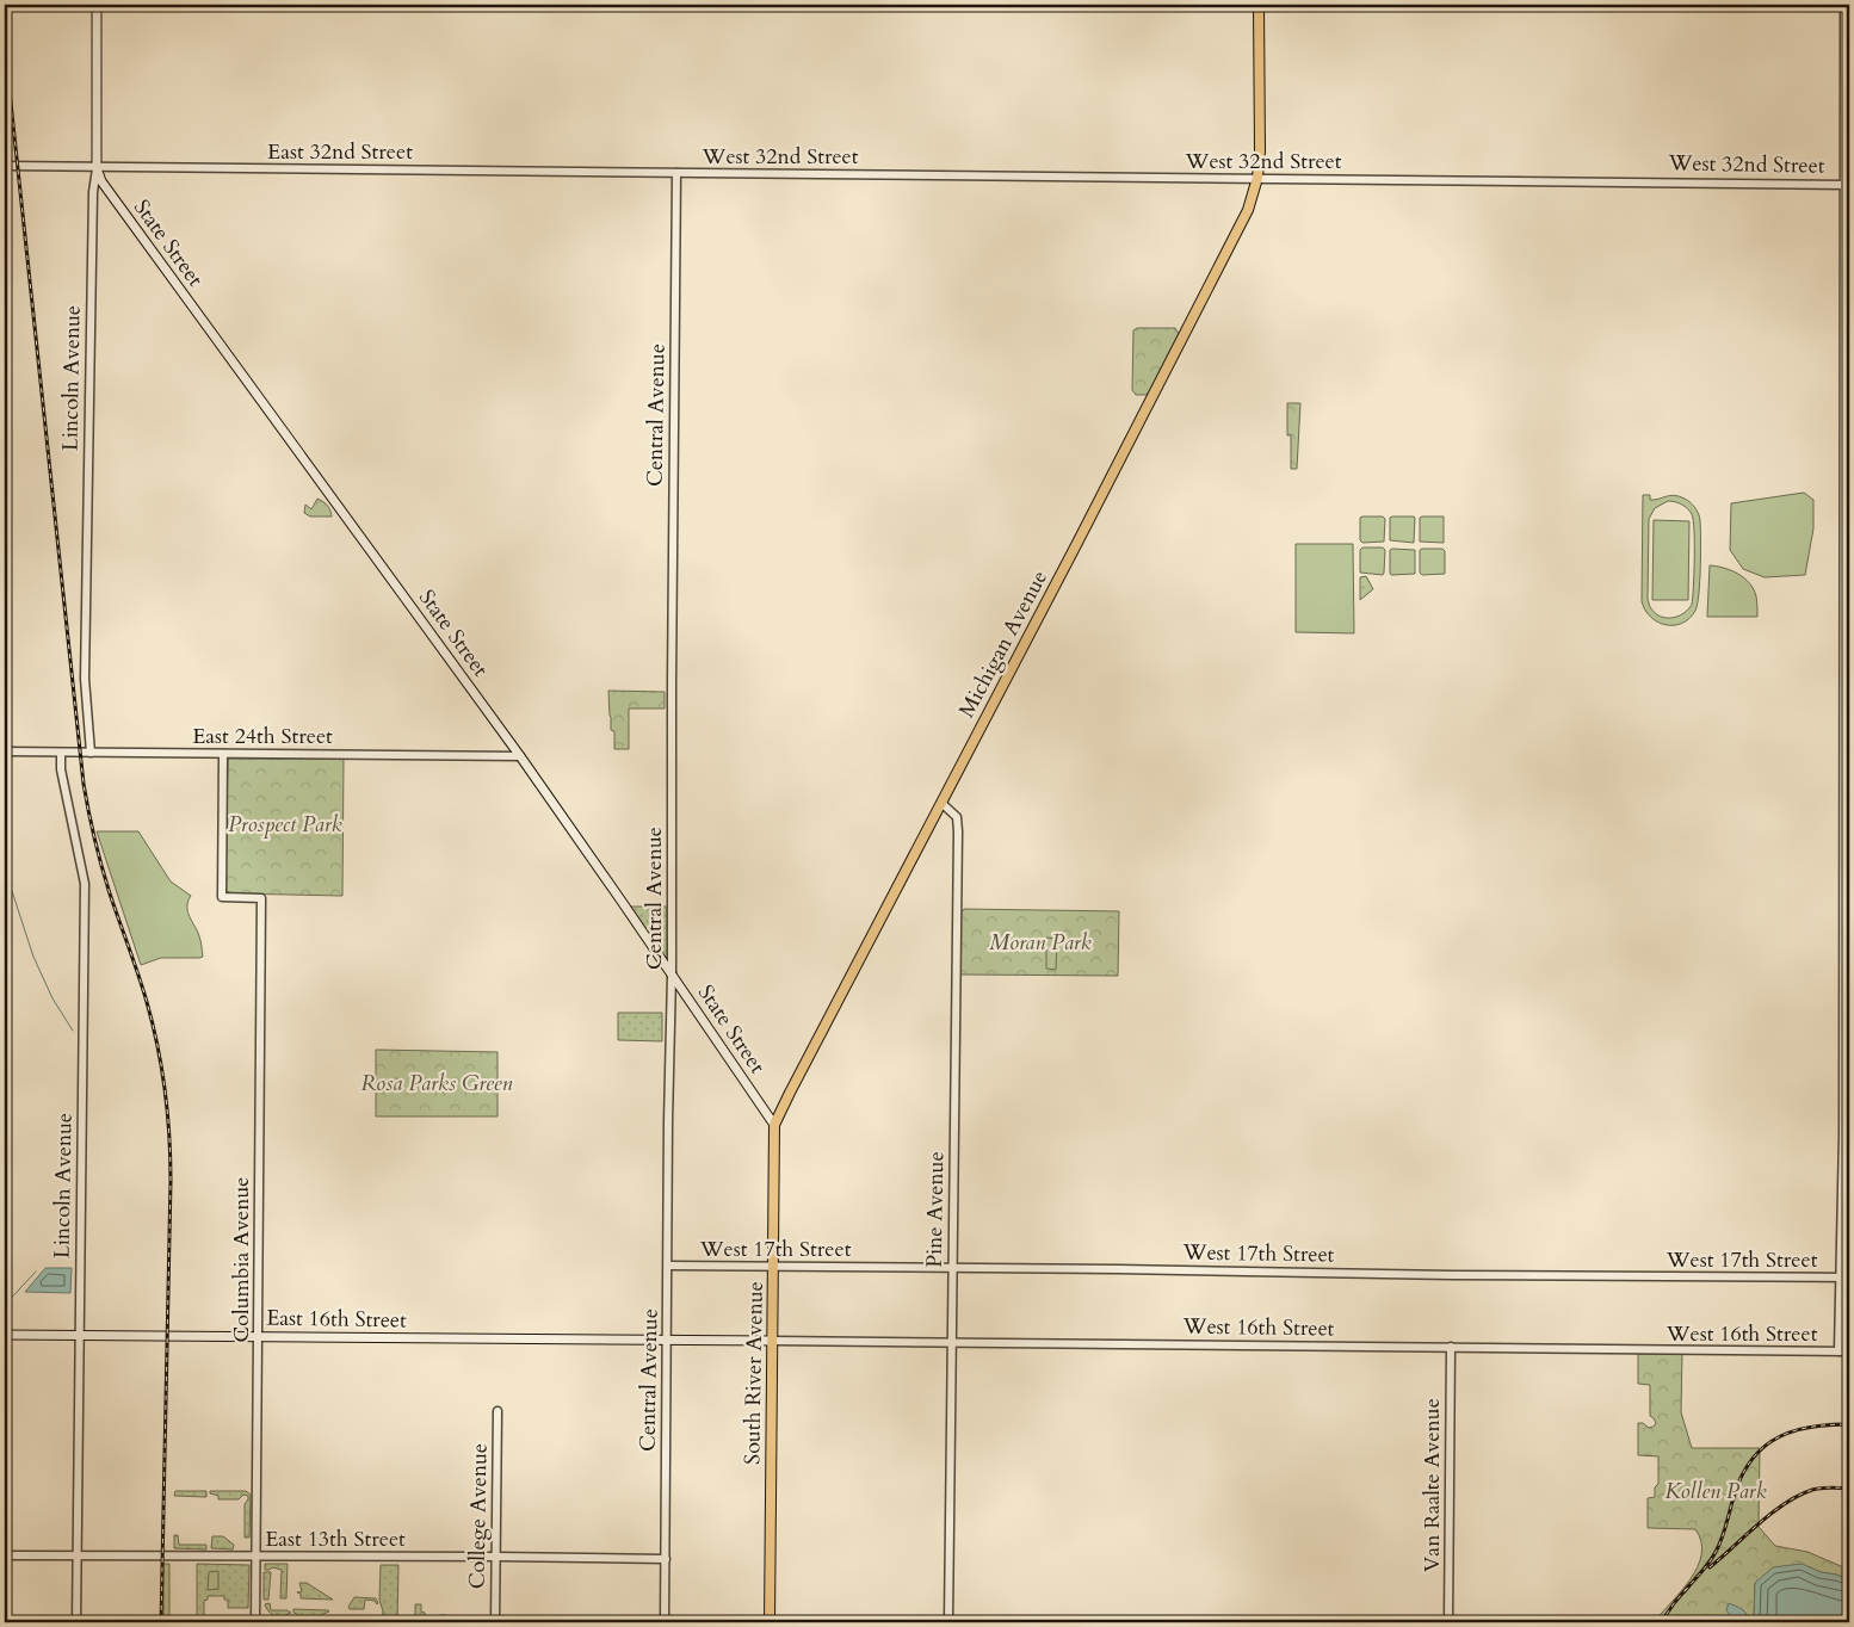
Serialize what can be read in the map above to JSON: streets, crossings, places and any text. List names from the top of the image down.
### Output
{
  "streets": {
    "main road": [
      "State Street",
      "Lincoln Avenue",
      "Michigan Avenue",
      "East 16th Street",
      "West 16th Street",
      "South River Avenue"
    ],
    "street": [
      "East 32nd Street",
      "West 32nd Street",
      "Central Avenue",
      "East 24th Street",
      "Pine Avenue",
      "West 17th Street",
      "Columbia Avenue",
      "Van Raalte Avenue",
      "College Avenue",
      "East 13th Street"
    ]
  },
  "crossings": [
    ["East 32nd Street", "West 32nd Street"],
    ["East 32nd Street", "State Street"],
    ["East 32nd Street", "Lincoln Avenue"],
    ["East 32nd Street", "Central Avenue"],
    ["West 32nd Street", "Central Avenue"],
    ["West 32nd Street", "Michigan Avenue"],
    ["State Street", "Lincoln Avenue"],
    ["State Street", "Central Avenue"],
    ["State Street", "Michigan Avenue"],
    ["State Street", "East 24th Street"],
    ["State Street", "South River Avenue"],
    ["Lincoln Avenue", "East 24th Street"],
    ["Lincoln Avenue", "East 16th Street"],
    ["Lincoln Avenue", "East 13th Street"],
    ["Central Avenue", "West 17th Street"],
    ["Central Avenue", "East 16th Street"],
    ["Central Avenue", "West 16th Street"],
    ["Central Avenue", "East 13th Street"],
    ["Michigan Avenue", "Pine Avenue"],
    ["Michigan Avenue", "South River Avenue"],
    ["East 24th Street", "Columbia Avenue"],
    ["Pine Avenue", "West 17th Street"],
    ["Pine Avenue", "West 16th Street"],
    ["West 17th Street", "South River Avenue"],
    ["Columbia Avenue", "East 16th Street"],
    ["Columbia Avenue", "East 13th Street"],
    ["East 16th Street", "West 16th Street"],
    ["West 16th Street", "South River Avenue"],
    ["West 16th Street", "Van Raalte Avenue"],
    ["College Avenue", "East 13th Street"]
  ],
  "parks": [
    "Prospect Park",
    "Moran Park",
    "Rosa Parks Green",
    "Kollen Park"
  ]
}
